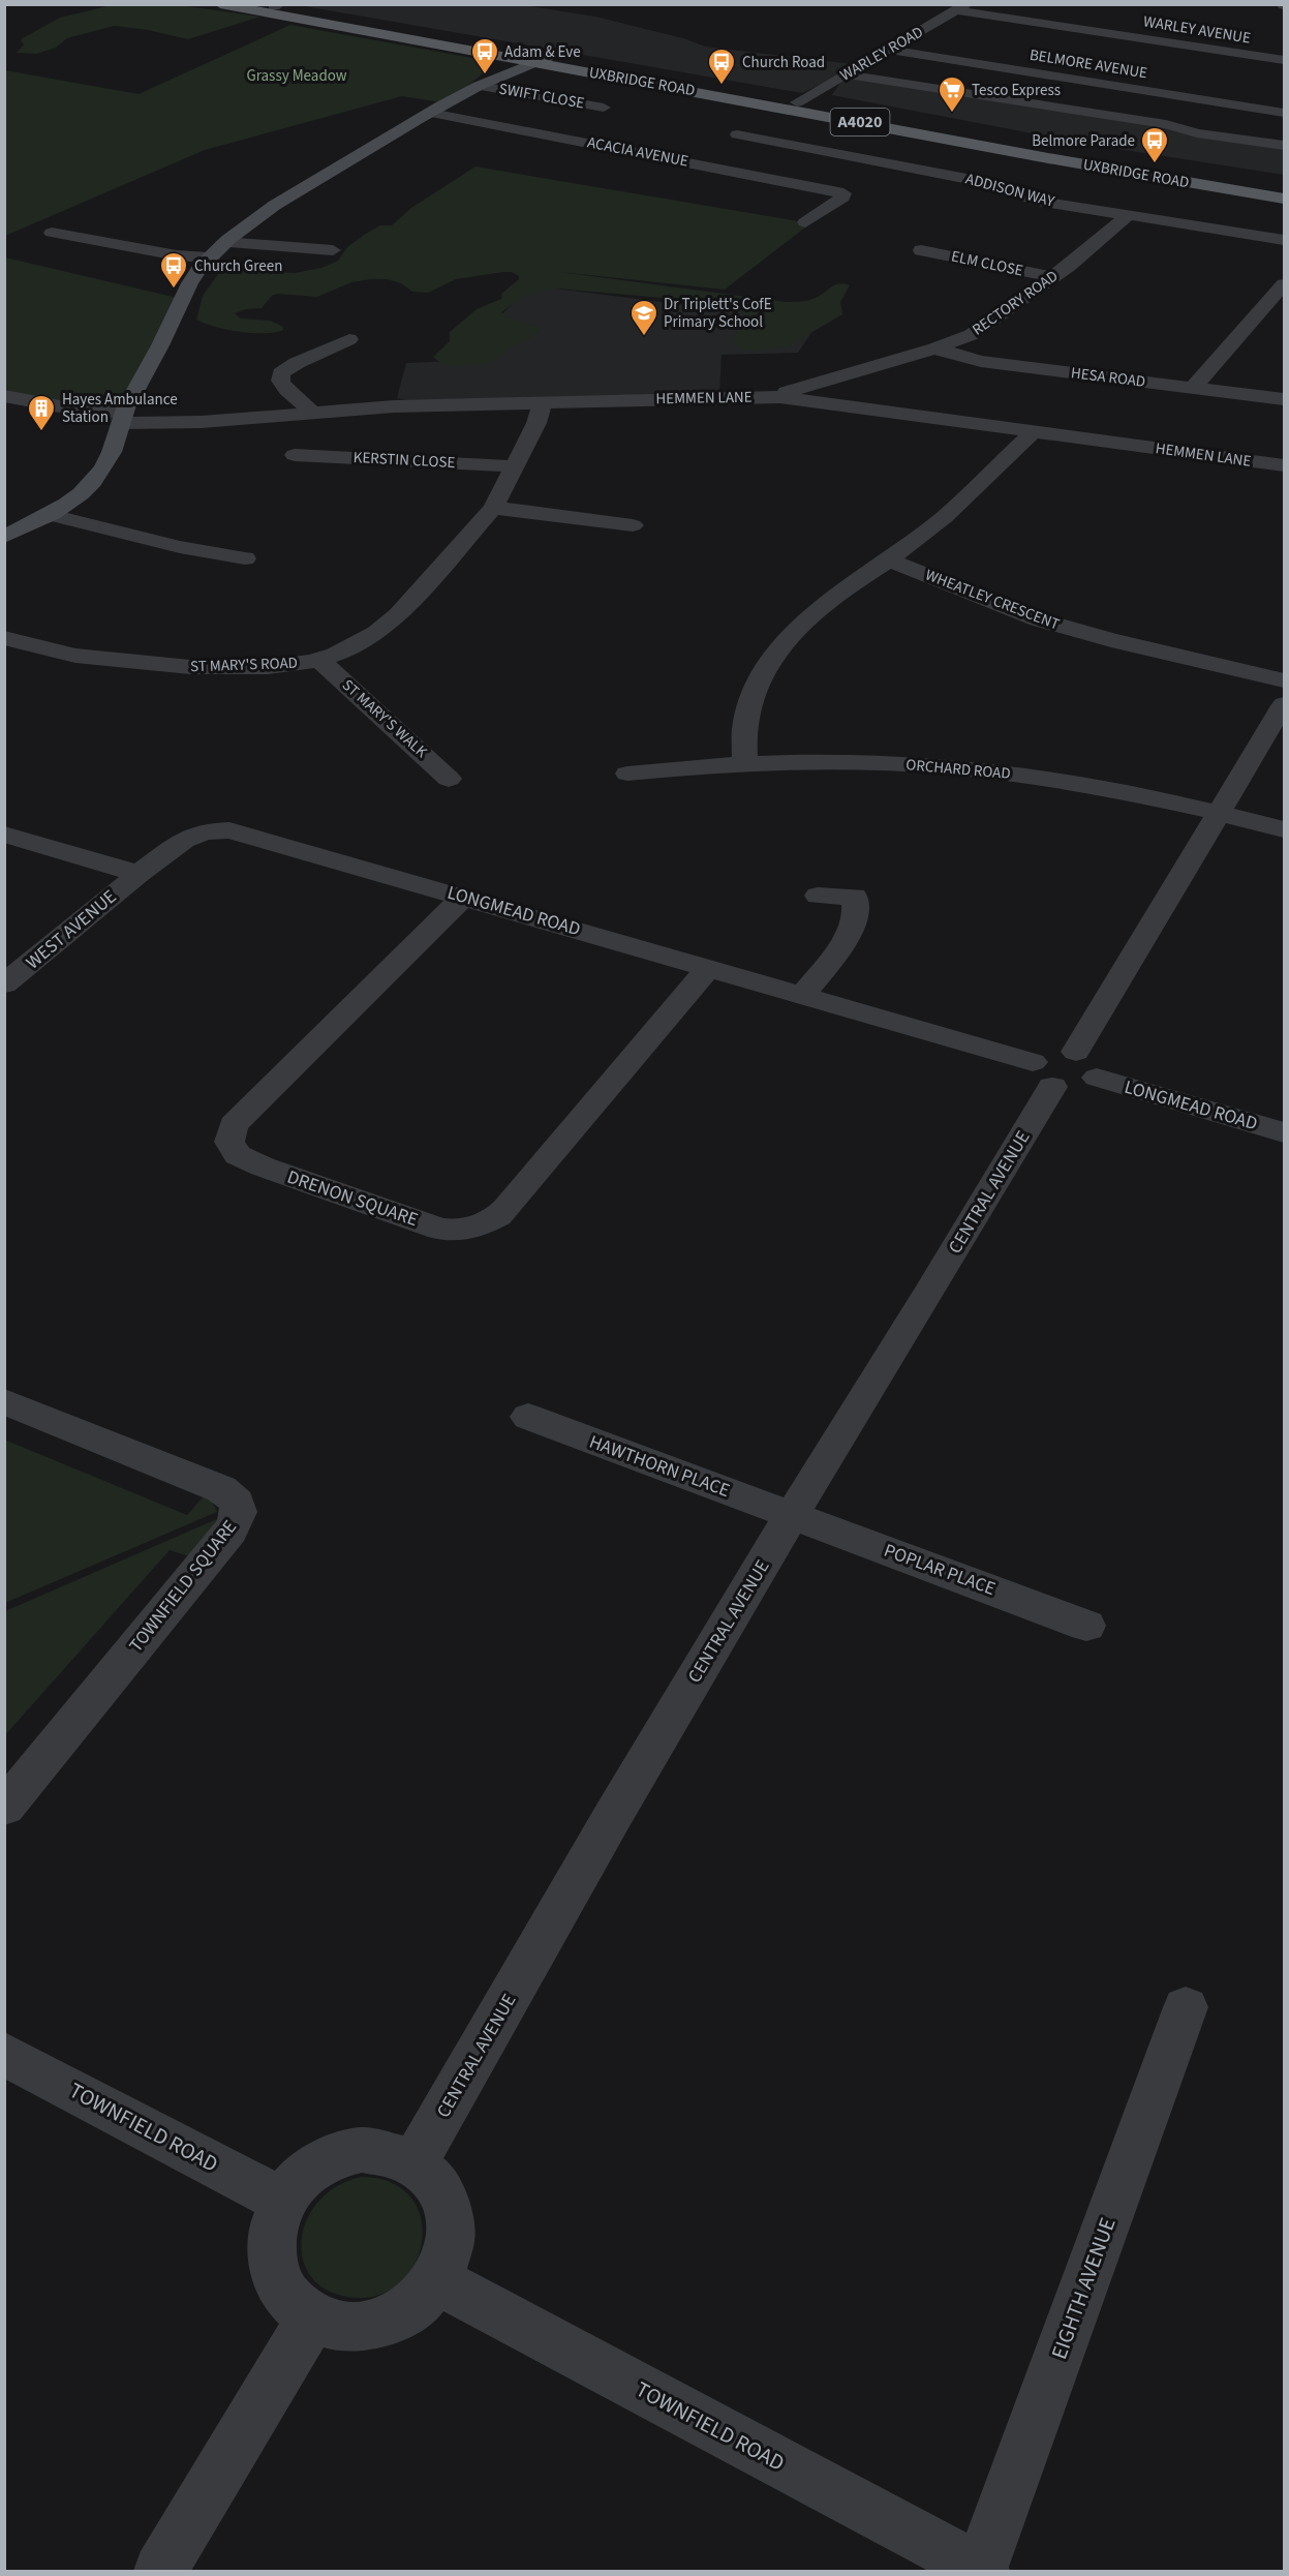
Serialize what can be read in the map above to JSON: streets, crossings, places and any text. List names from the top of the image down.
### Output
{
  "streets": {
    "main road": ["UXBRIDGE ROAD", "A4020"],
    "street": [
      "WARLEY AVENUE",
      "WARLEY ROAD",
      "BELMORE AVENUE",
      "SWIFT CLOSE",
      "ACACIA AVENUE",
      "ADDISON WAY",
      "ELM CLOSE",
      "RECTORY ROAD",
      "HESA ROAD",
      "HEMMEN LANE",
      "KERSTIN CLOSE",
      "WHEATLEY CRESCENT",
      "ST MARY'S ROAD",
      "ST MARY'S WALK",
      "ORCHARD ROAD",
      "LONGMEAD ROAD",
      "WEST AVENUE",
      "CENTRAL AVENUE",
      "DRENON SQUARE",
      "HAWTHORN PLACE",
      "POPLAR PLACE",
      "TOWNFIELD SQUARE",
      "TOWNFIELD ROAD",
      "EIGHTH AVENUE"
    ]
  },
  "crossings": [
    ["WARLEY AVENUE", "WARLEY ROAD"],
    ["WARLEY ROAD", "BELMORE AVENUE"],
    ["WARLEY ROAD", "UXBRIDGE ROAD"],
    ["ADDISON WAY", "RECTORY ROAD"],
    ["ELM CLOSE", "RECTORY ROAD"],
    ["RECTORY ROAD", "HESA ROAD"],
    ["RECTORY ROAD", "HEMMEN LANE"],
    ["HEMMEN LANE", "ST MARY'S ROAD"],
    ["KERSTIN CLOSE", "ST MARY'S ROAD"],
    ["ST MARY'S ROAD", "ST MARY'S WALK"],
    ["LONGMEAD ROAD", "WEST AVENUE"],
    ["LONGMEAD ROAD", "CENTRAL AVENUE"],
    ["LONGMEAD ROAD", "DRENON SQUARE"],
    ["CENTRAL AVENUE", "HAWTHORN PLACE"],
    ["CENTRAL AVENUE", "POPLAR PLACE"],
    ["CENTRAL AVENUE", "TOWNFIELD ROAD"],
    ["HAWTHORN PLACE", "POPLAR PLACE"],
    ["TOWNFIELD ROAD", "EIGHTH AVENUE"]
  ],
  "parks": ["Grassy Meadow"],
  "places": {
    "bus stop": [
      "Adam & Eve",
      "Church Road",
      "Belmore Parade",
      "Church Green"
    ],
    "supermarket": ["Tesco Express"],
    "school or university": ["Dr Triplett's CofE Primary School"],
    "building": ["Hayes Ambulance Station"]
  }
}
